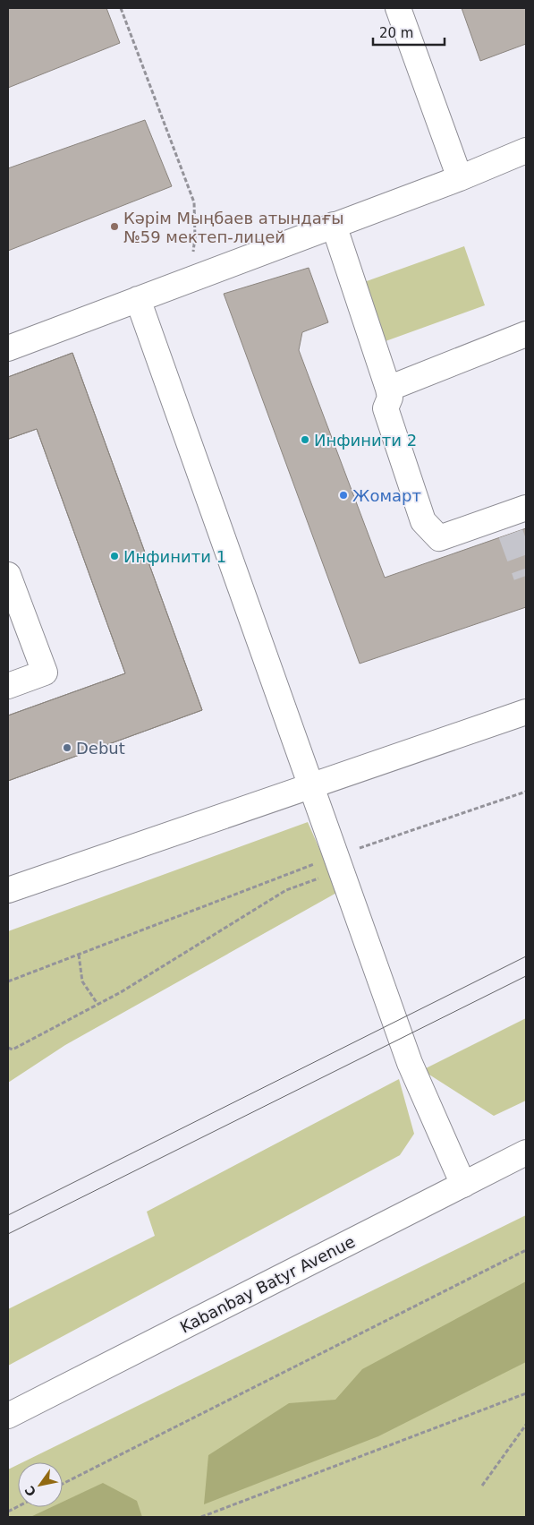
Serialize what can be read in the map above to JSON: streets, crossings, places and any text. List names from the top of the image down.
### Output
{
  "streets": {
    "main road": ["Kabanbay Batyr Avenue"]
  },
  "places": [
    "Кәрім Мыңбаев атындағы №59 мектеп-лицей",
    "Инфинити 2",
    "Жомарт",
    "Инфинити 1",
    "Debut"
  ],
  "scale_bar": "20 m",
  "north": "bottom left"
}
